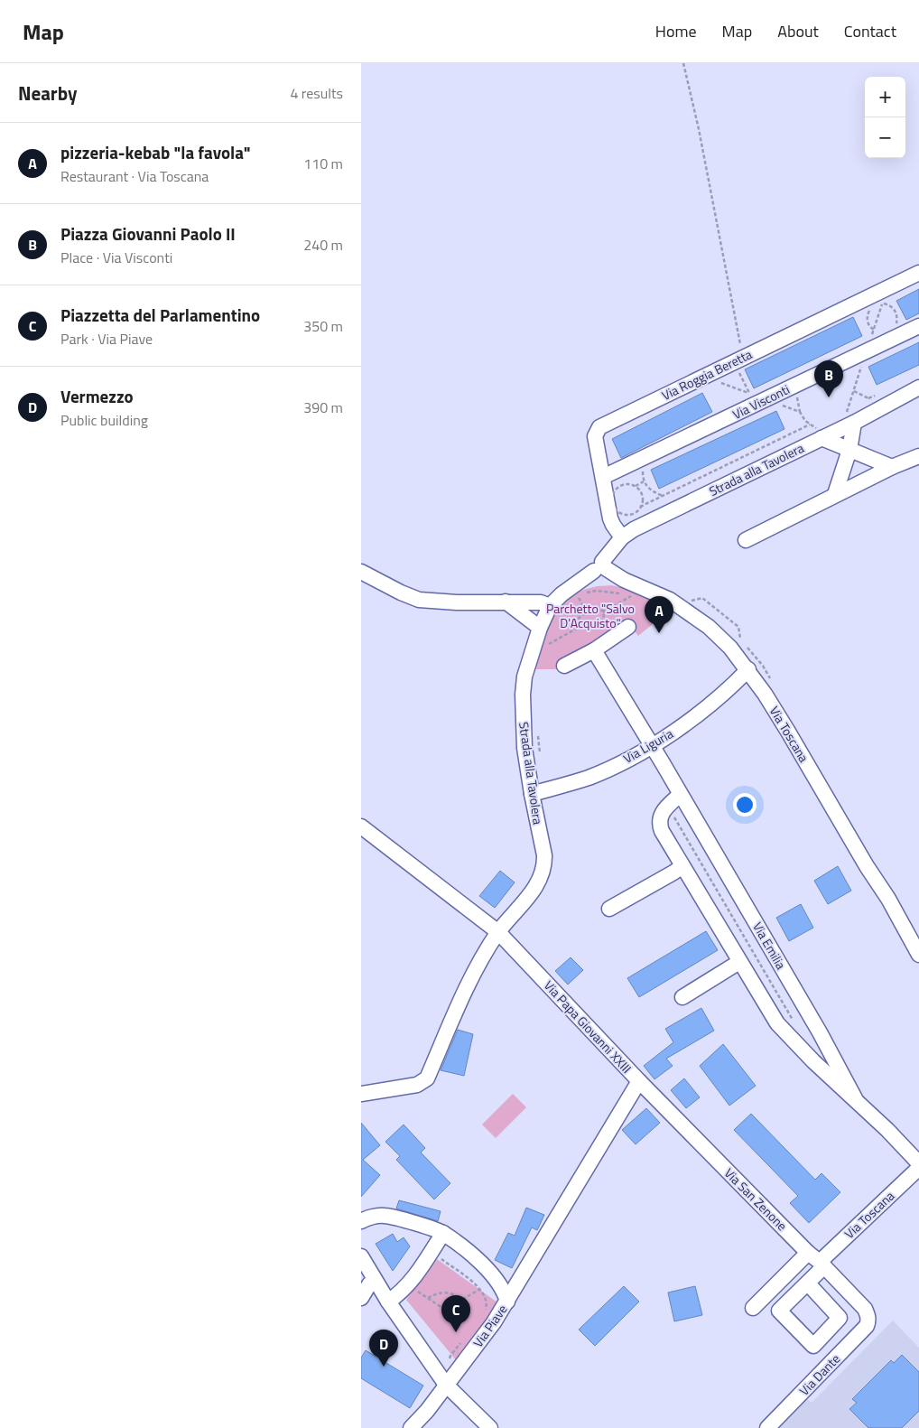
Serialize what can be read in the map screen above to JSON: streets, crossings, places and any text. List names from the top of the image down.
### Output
{
  "streets": {
    "street": [
      "Via Roggia Beretta",
      "Via Visconti",
      "Strada alla Tavolera",
      "Via Toscana",
      "Via Liguria",
      "Via Emilia",
      "Via Papa Giovanni XXIII",
      "Via San Zenone",
      "Via Piave",
      "Via Dante"
    ]
  },
  "crossings": [
    ["Via Roggia Beretta", "Via Visconti"],
    ["Via Roggia Beretta", "Strada alla Tavolera"],
    ["Strada alla Tavolera", "Via Toscana"],
    ["Strada alla Tavolera", "Via Liguria"],
    ["Strada alla Tavolera", "Via Papa Giovanni XXIII"],
    ["Via Toscana", "Via Liguria"],
    ["Via Toscana", "Via San Zenone"],
    ["Via Liguria", "Via Emilia"],
    ["Via Papa Giovanni XXIII", "Via San Zenone"],
    ["Via Papa Giovanni XXIII", "Via Piave"],
    ["Via San Zenone", "Via Dante"]
  ],
  "parks": ["Parchetto \"Salvo D'Acquisto\""],
  "page": {
    "header": "Map",
    "nav": [
      "Home",
      "Map",
      "About",
      "Contact"
    ],
    "heading": ["Nearby", "4 results"],
    "map_buttons": ["+", "−"],
    "list": [
      {
        "mark": "A",
        "name": "pizzeria-kebab \"la favola\"",
        "note": "Restaurant · Via Toscana",
        "value": "110 m"
      },
      {
        "mark": "B",
        "name": "Piazza Giovanni Paolo II",
        "note": "Place · Via Visconti",
        "value": "240 m"
      },
      {
        "mark": "C",
        "name": "Piazzetta del Parlamentino",
        "note": "Park · Via Piave",
        "value": "350 m"
      },
      {
        "mark": "D",
        "name": "Vermezzo",
        "note": "Public building",
        "value": "390 m"
      }
    ],
    "pins": [
      "B",
      "A",
      "C",
      "D"
    ]
  }
}
